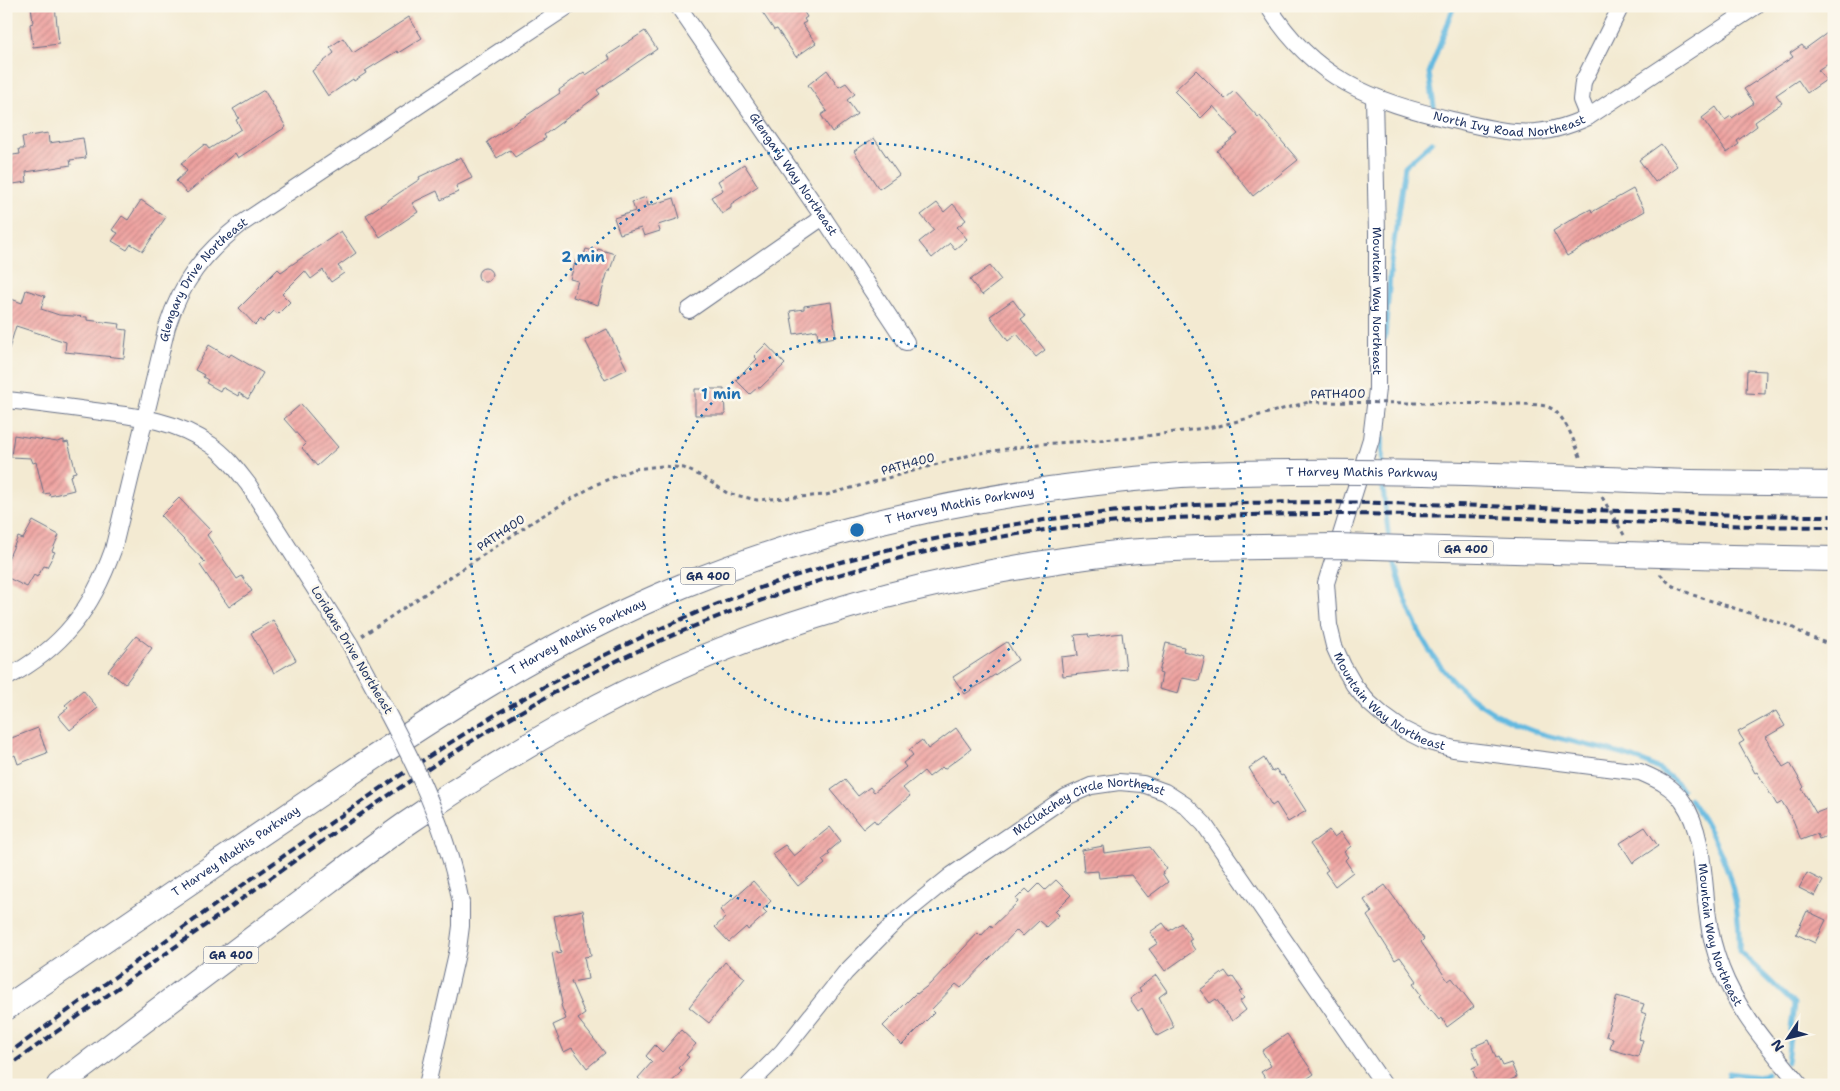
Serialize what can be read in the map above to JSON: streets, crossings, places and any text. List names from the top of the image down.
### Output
{
  "streets": {
    "highway": ["T Harvey Mathis Parkway", "GA 400"],
    "street": [
      "North Ivy Road Northeast",
      "Glengary Way Northeast",
      "Glengary Drive Northeast",
      "Mountain Way Northeast",
      "Loridans Drive Northeast",
      "McClatchey Circle Northeast"
    ],
    "path": ["PATH400"]
  },
  "crossings": [
    ["North Ivy Road Northeast", "Mountain Way Northeast"],
    ["Glengary Drive Northeast", "Loridans Drive Northeast"],
    ["PATH400", "Loridans Drive Northeast"]
  ],
  "north": "bottom left",
  "rings": ["2 min", "1 min"]
}
